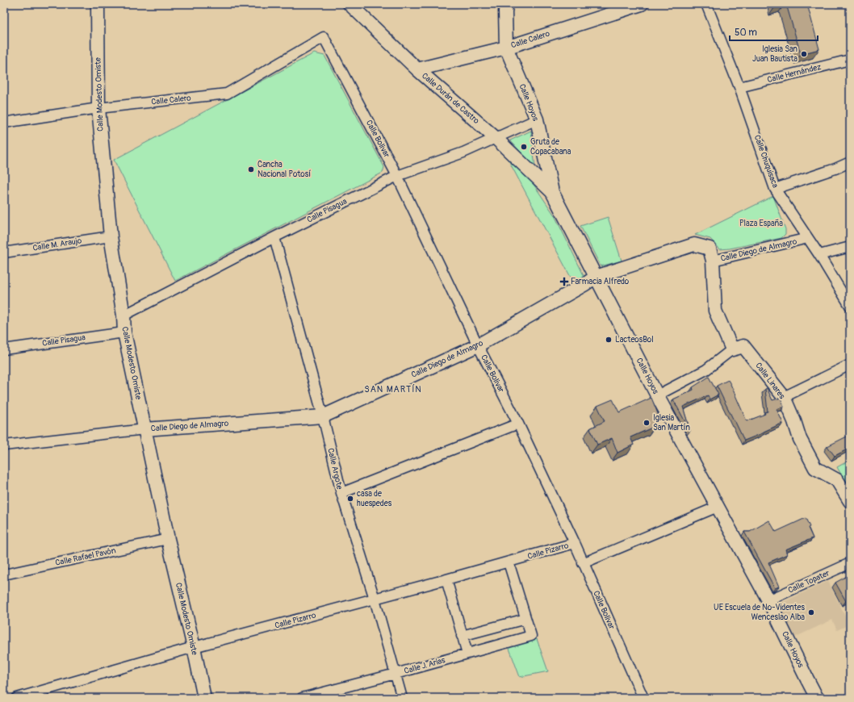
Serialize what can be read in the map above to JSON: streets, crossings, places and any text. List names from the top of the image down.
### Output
{
  "streets": {
    "main road": [
      "Calle Calero",
      "Calle Modesto Omiste",
      "Calle Durán de Castro",
      "Calle Hoyos",
      "Calle Diego de Almagro",
      "Calle Linares"
    ],
    "street": [
      "Calle Hernández",
      "Calle Bolivar",
      "Calle Chuquisaca",
      "Calle Pisagua",
      "Calle M. Araujo",
      "Calle Argote",
      "Calle Pizarro",
      "Calle Rafael Pavón",
      "Calle Topater",
      "Calle J. Arias"
    ]
  },
  "crossings": [
    ["Calle Calero", "Calle Modesto Omiste"],
    ["Calle Calero", "Calle Durán de Castro"],
    ["Calle Calero", "Calle Hoyos"],
    ["Calle Calero", "Calle Bolivar"],
    ["Calle Hernández", "Calle Chuquisaca"],
    ["Calle Modesto Omiste", "Calle Pisagua"],
    ["Calle Modesto Omiste", "Calle M. Araujo"],
    ["Calle Modesto Omiste", "Calle Diego de Almagro"],
    ["Calle Modesto Omiste", "Calle Pizarro"],
    ["Calle Modesto Omiste", "Calle Rafael Pavón"],
    ["Calle Durán de Castro", "Calle Hoyos"],
    ["Calle Durán de Castro", "Calle Pisagua"],
    ["Calle Hoyos", "Calle Pisagua"],
    ["Calle Hoyos", "Calle Diego de Almagro"],
    ["Calle Hoyos", "Calle Topater"],
    ["Calle Bolivar", "Calle Pisagua"],
    ["Calle Bolivar", "Calle Diego de Almagro"],
    ["Calle Bolivar", "Calle Pizarro"],
    ["Calle Chuquisaca", "Calle Diego de Almagro"],
    ["Calle Pisagua", "Calle Argote"],
    ["Calle Diego de Almagro", "Calle Argote"],
    ["Calle Argote", "Calle Pizarro"],
    ["Calle Argote", "Calle J. Arias"],
    ["Calle Pizarro", "Calle J. Arias"]
  ],
  "districts": ["SAN MARTÍN"],
  "parks": ["Plaza España"],
  "places": {
    "other": [
      "Iglesia San Juan Bautista",
      "Gruta de Copacabana",
      "Cancha Nacional Potosí",
      "LacteosBol",
      "Iglesia San Martín",
      "casa de huespedes",
      "UE Escuela de No-Videntes Wenceslao Alba"
    ],
    "health": ["Farmacia Alfredo"]
  },
  "scale_bar": "50 m"
}
